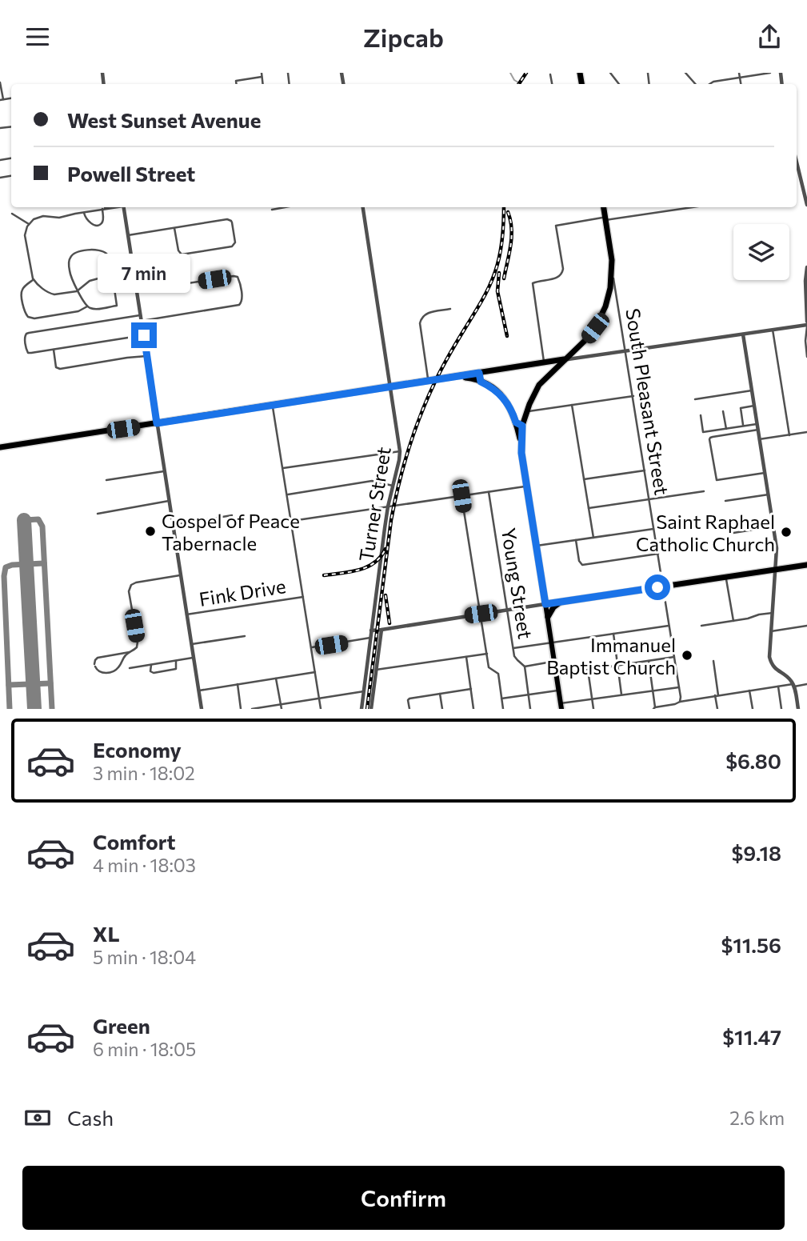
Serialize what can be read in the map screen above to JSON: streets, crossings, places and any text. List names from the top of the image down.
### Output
{
  "streets": {
    "street": [
      "South Pleasant Street",
      "Turner Street",
      "Young Street",
      "Fink Drive"
    ]
  },
  "places": ["Gospel of Peace Tabernacle", "Saint Raphael Catholic Church", "Immanuel Baptist Church"],
  "page": {
    "header": "Zipcab",
    "banner": ["West Sunset Avenue", "Powell Street"],
    "bubble": "7 min",
    "list": [
      {
        "name": "Economy",
        "note": "3 min · 18:02",
        "value": "$6.80"
      },
      {
        "name": "Comfort",
        "note": "4 min · 18:03",
        "value": "$9.18"
      },
      {
        "name": "XL",
        "note": "5 min · 18:04",
        "value": "$11.56"
      },
      {
        "name": "Green",
        "note": "6 min · 18:05",
        "value": "$11.47"
      }
    ],
    "pay": ["Cash", "2.6 km"],
    "buttons": "Confirm"
  }
}
